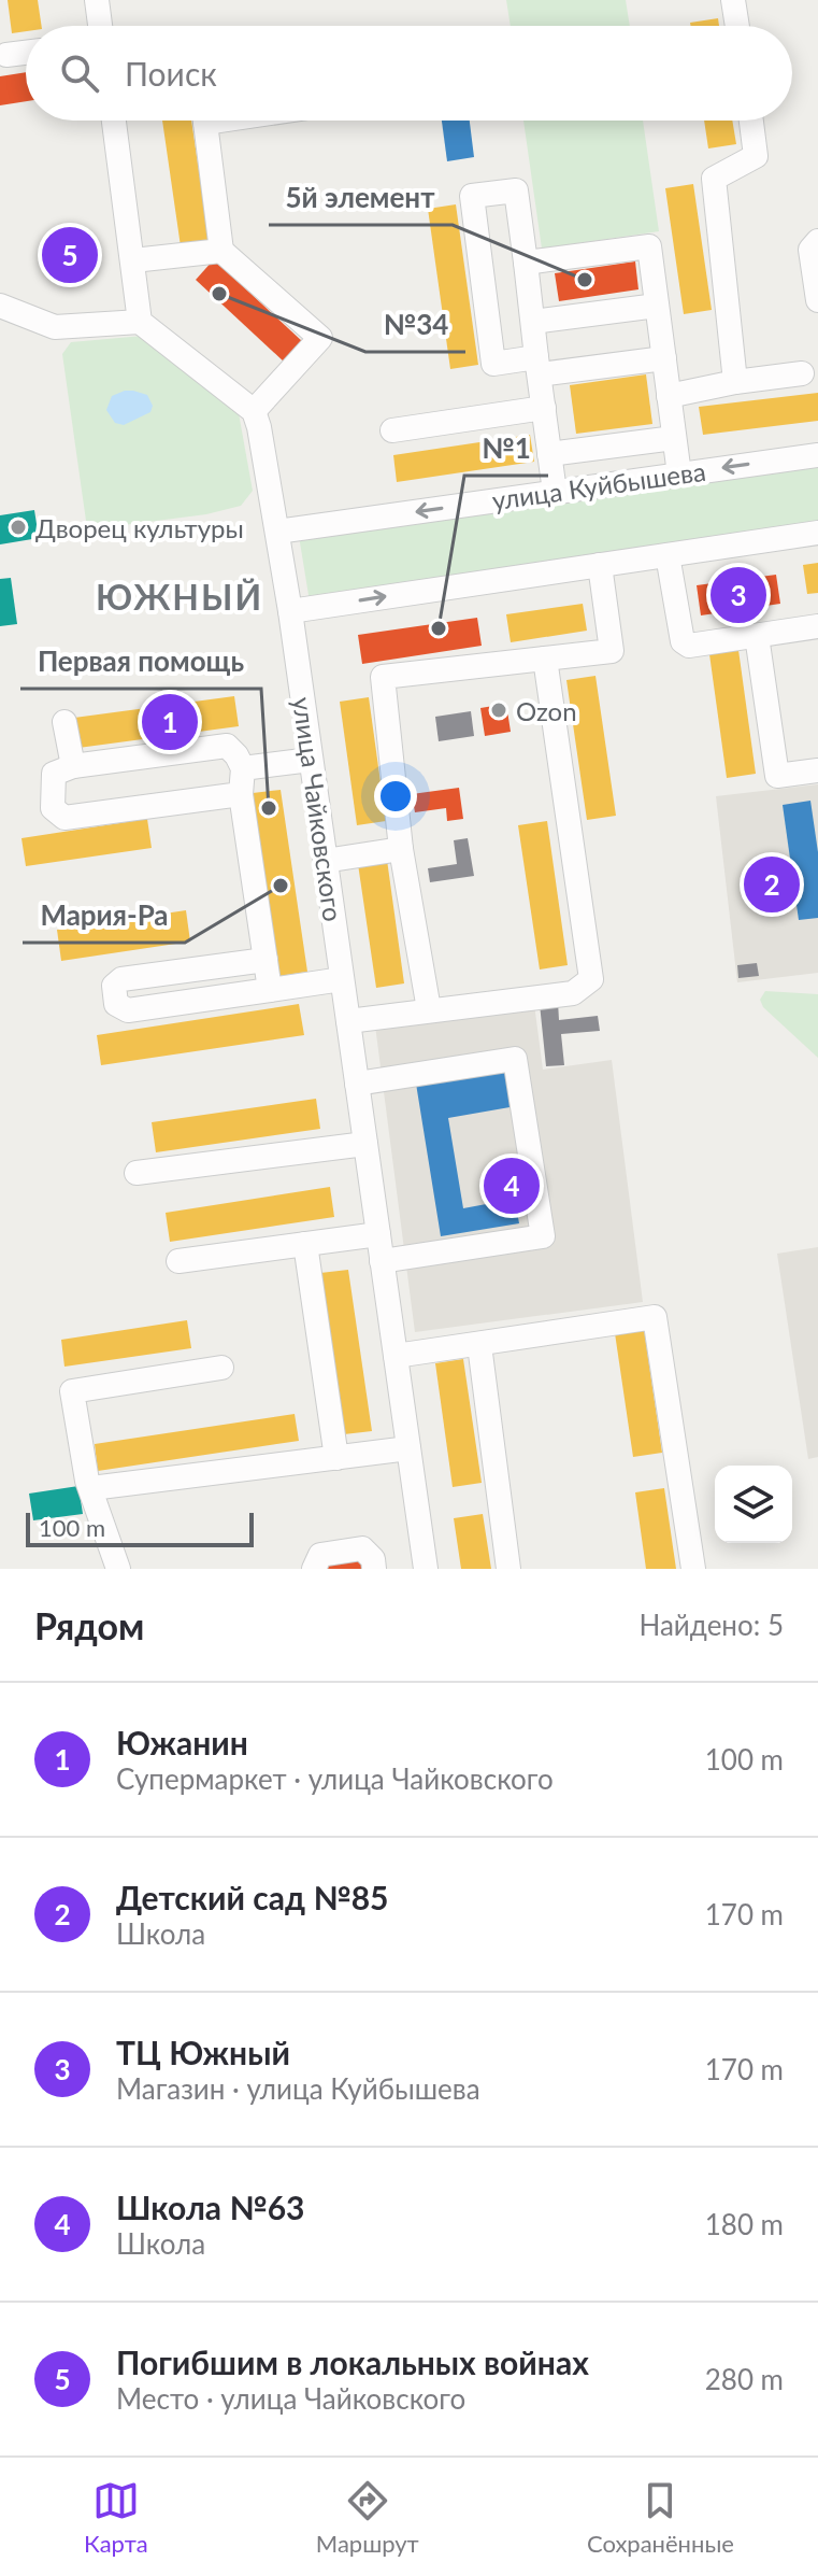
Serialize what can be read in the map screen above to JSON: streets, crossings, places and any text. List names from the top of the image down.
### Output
{
  "streets": {
    "street": ["улица Куйбышева", "улица Чайковского"]
  },
  "crossings": [
    ["улица Куйбышева", "улица Чайковского"]
  ],
  "districts": ["ЮЖНЫЙ"],
  "places": [
    "5й элемент",
    "№34",
    "Дворец культуры",
    "№1",
    "Ozon",
    "Первая помощь",
    "Мария-Ра"
  ],
  "scale_bar": "100 m",
  "page": {
    "search": "Поиск",
    "pins": [
      "5",
      "3",
      "1",
      "2",
      "4"
    ],
    "scale": "100 m",
    "heading": ["Рядом", "Найдено: 5"],
    "list": [
      {
        "mark": "1",
        "name": "Южанин",
        "note": "Супермаркет · улица Чайковского",
        "value": "100 m"
      },
      {
        "mark": "2",
        "name": "Детский сад №85",
        "note": "Школа",
        "value": "170 m"
      },
      {
        "mark": "3",
        "name": "ТЦ Южный",
        "note": "Магазин · улица Куйбышева",
        "value": "170 m"
      },
      {
        "mark": "4",
        "name": "Школа №63",
        "note": "Школа",
        "value": "180 m"
      },
      {
        "mark": "5",
        "name": "Погибшим в локальных войнах",
        "note": "Место · улица Чайковского",
        "value": "280 m"
      }
    ],
    "nav": ["Карта", "Маршрут", "Сохранённые"]
  }
}
